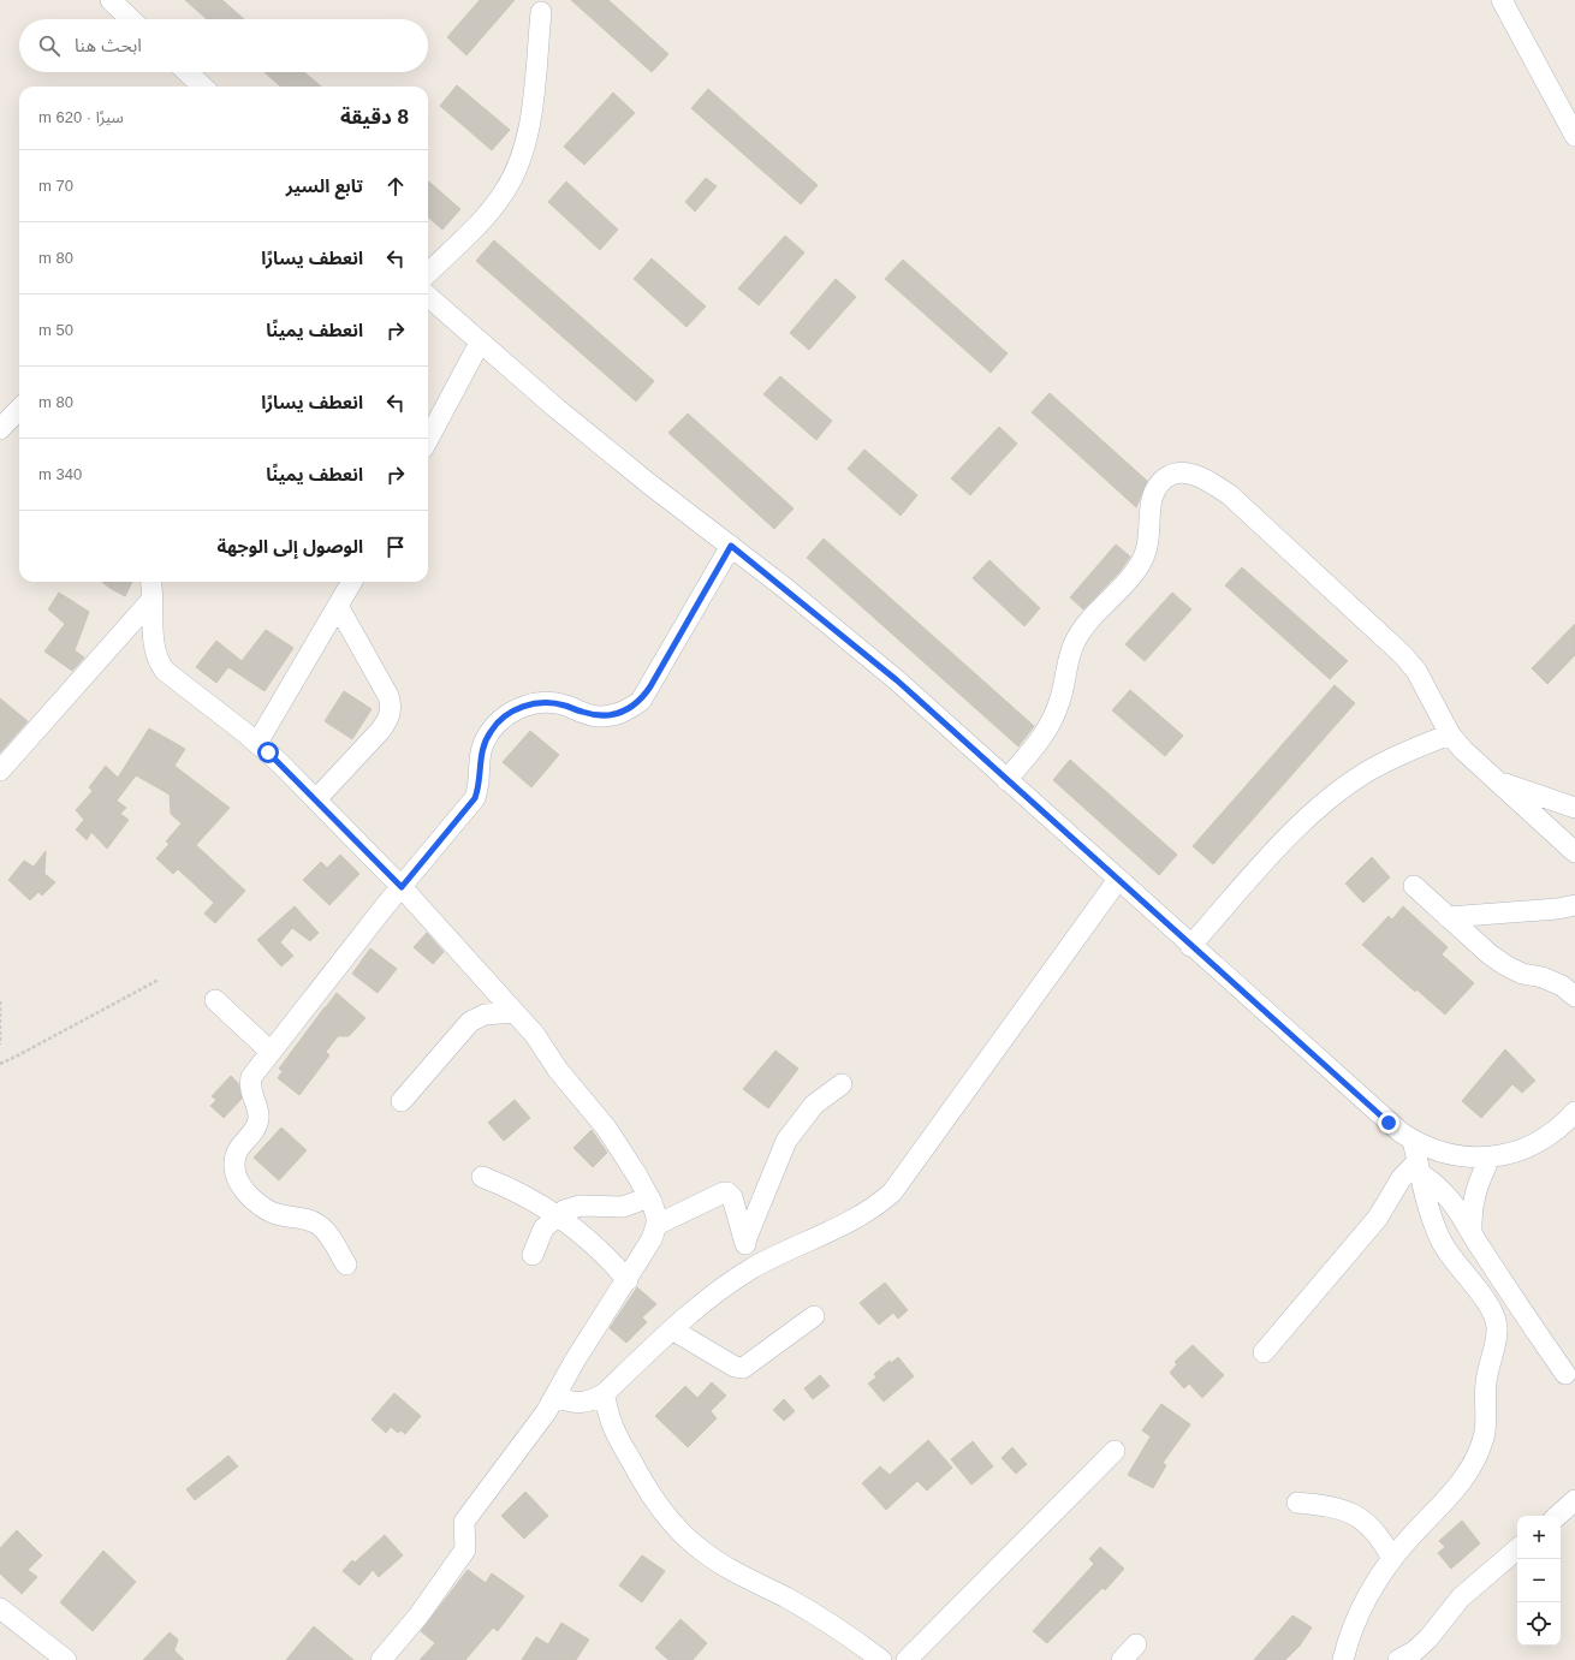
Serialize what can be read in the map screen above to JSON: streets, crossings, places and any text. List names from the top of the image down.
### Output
{
  "page": {
    "search": "ابحث هنا",
    "heading": ["8 دقيقة", "سيرًا · 620 m"],
    "list": [
      ["تابع السير", "70 m"],
      ["انعطف يسارًا", "80 m"],
      ["انعطف يمينًا", "50 m"],
      ["انعطف يسارًا", "80 m"],
      ["انعطف يمينًا", "340 m"],
      "الوصول إلى الوجهة"
    ],
    "map_buttons": ["+", "−"]
  }
}
